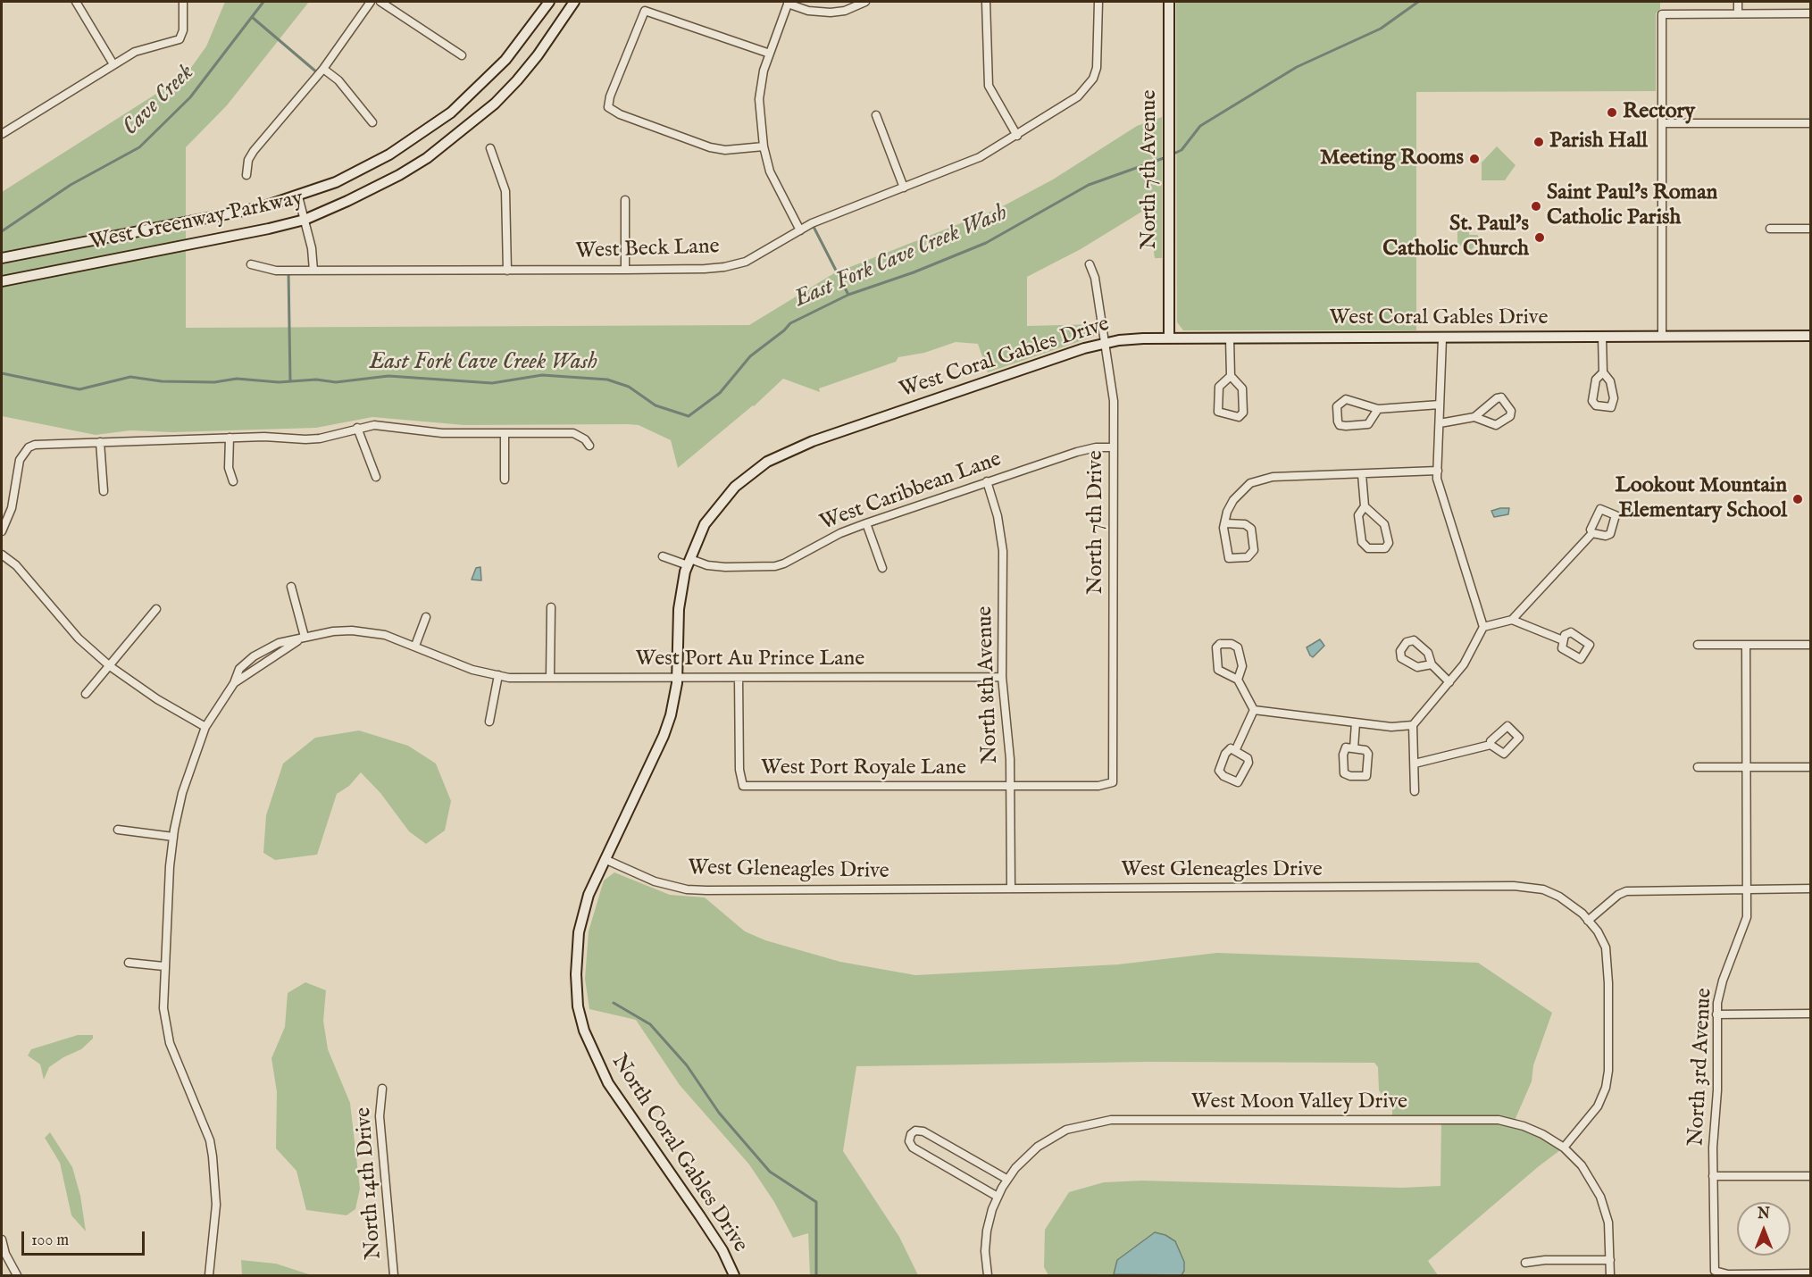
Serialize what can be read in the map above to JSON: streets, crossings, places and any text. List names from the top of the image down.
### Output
{
  "streets": {
    "street": [
      "North 7th Avenue",
      "West Greenway Parkway",
      "West Beck Lane",
      "West Coral Gables Drive",
      "West Caribbean Lane",
      "North 7th Drive",
      "West Port Au Prince Lane",
      "North 8th Avenue",
      "West Port Royale Lane",
      "West Gleneagles Drive",
      "North 3rd Avenue",
      "West Moon Valley Drive",
      "North Coral Gables Drive",
      "North 14th Drive"
    ]
  },
  "crossings": [
    ["North 7th Avenue", "West Coral Gables Drive"],
    ["West Coral Gables Drive", "West Caribbean Lane"],
    ["West Coral Gables Drive", "North 7th Drive"],
    ["West Coral Gables Drive", "West Port Au Prince Lane"],
    ["West Coral Gables Drive", "West Gleneagles Drive"],
    ["West Coral Gables Drive", "North Coral Gables Drive"],
    ["West Caribbean Lane", "North 7th Drive"],
    ["West Caribbean Lane", "North 8th Avenue"],
    ["North 7th Drive", "West Port Royale Lane"],
    ["West Port Au Prince Lane", "North 8th Avenue"],
    ["West Port Au Prince Lane", "West Port Royale Lane"],
    ["North 8th Avenue", "West Port Royale Lane"],
    ["North 8th Avenue", "West Gleneagles Drive"],
    ["West Gleneagles Drive", "West Moon Valley Drive"]
  ],
  "water": ["Cave Creek", "East Fork Cave Creek Wash"],
  "places": [
    "Rectory",
    "Parish Hall",
    "Meeting Rooms",
    "Saint Paul's Roman Catholic Parish",
    "St. Paul's Catholic Church",
    "Lookout Mountain Elementary School"
  ],
  "scale_bar": "100 m",
  "north": "top"
}
